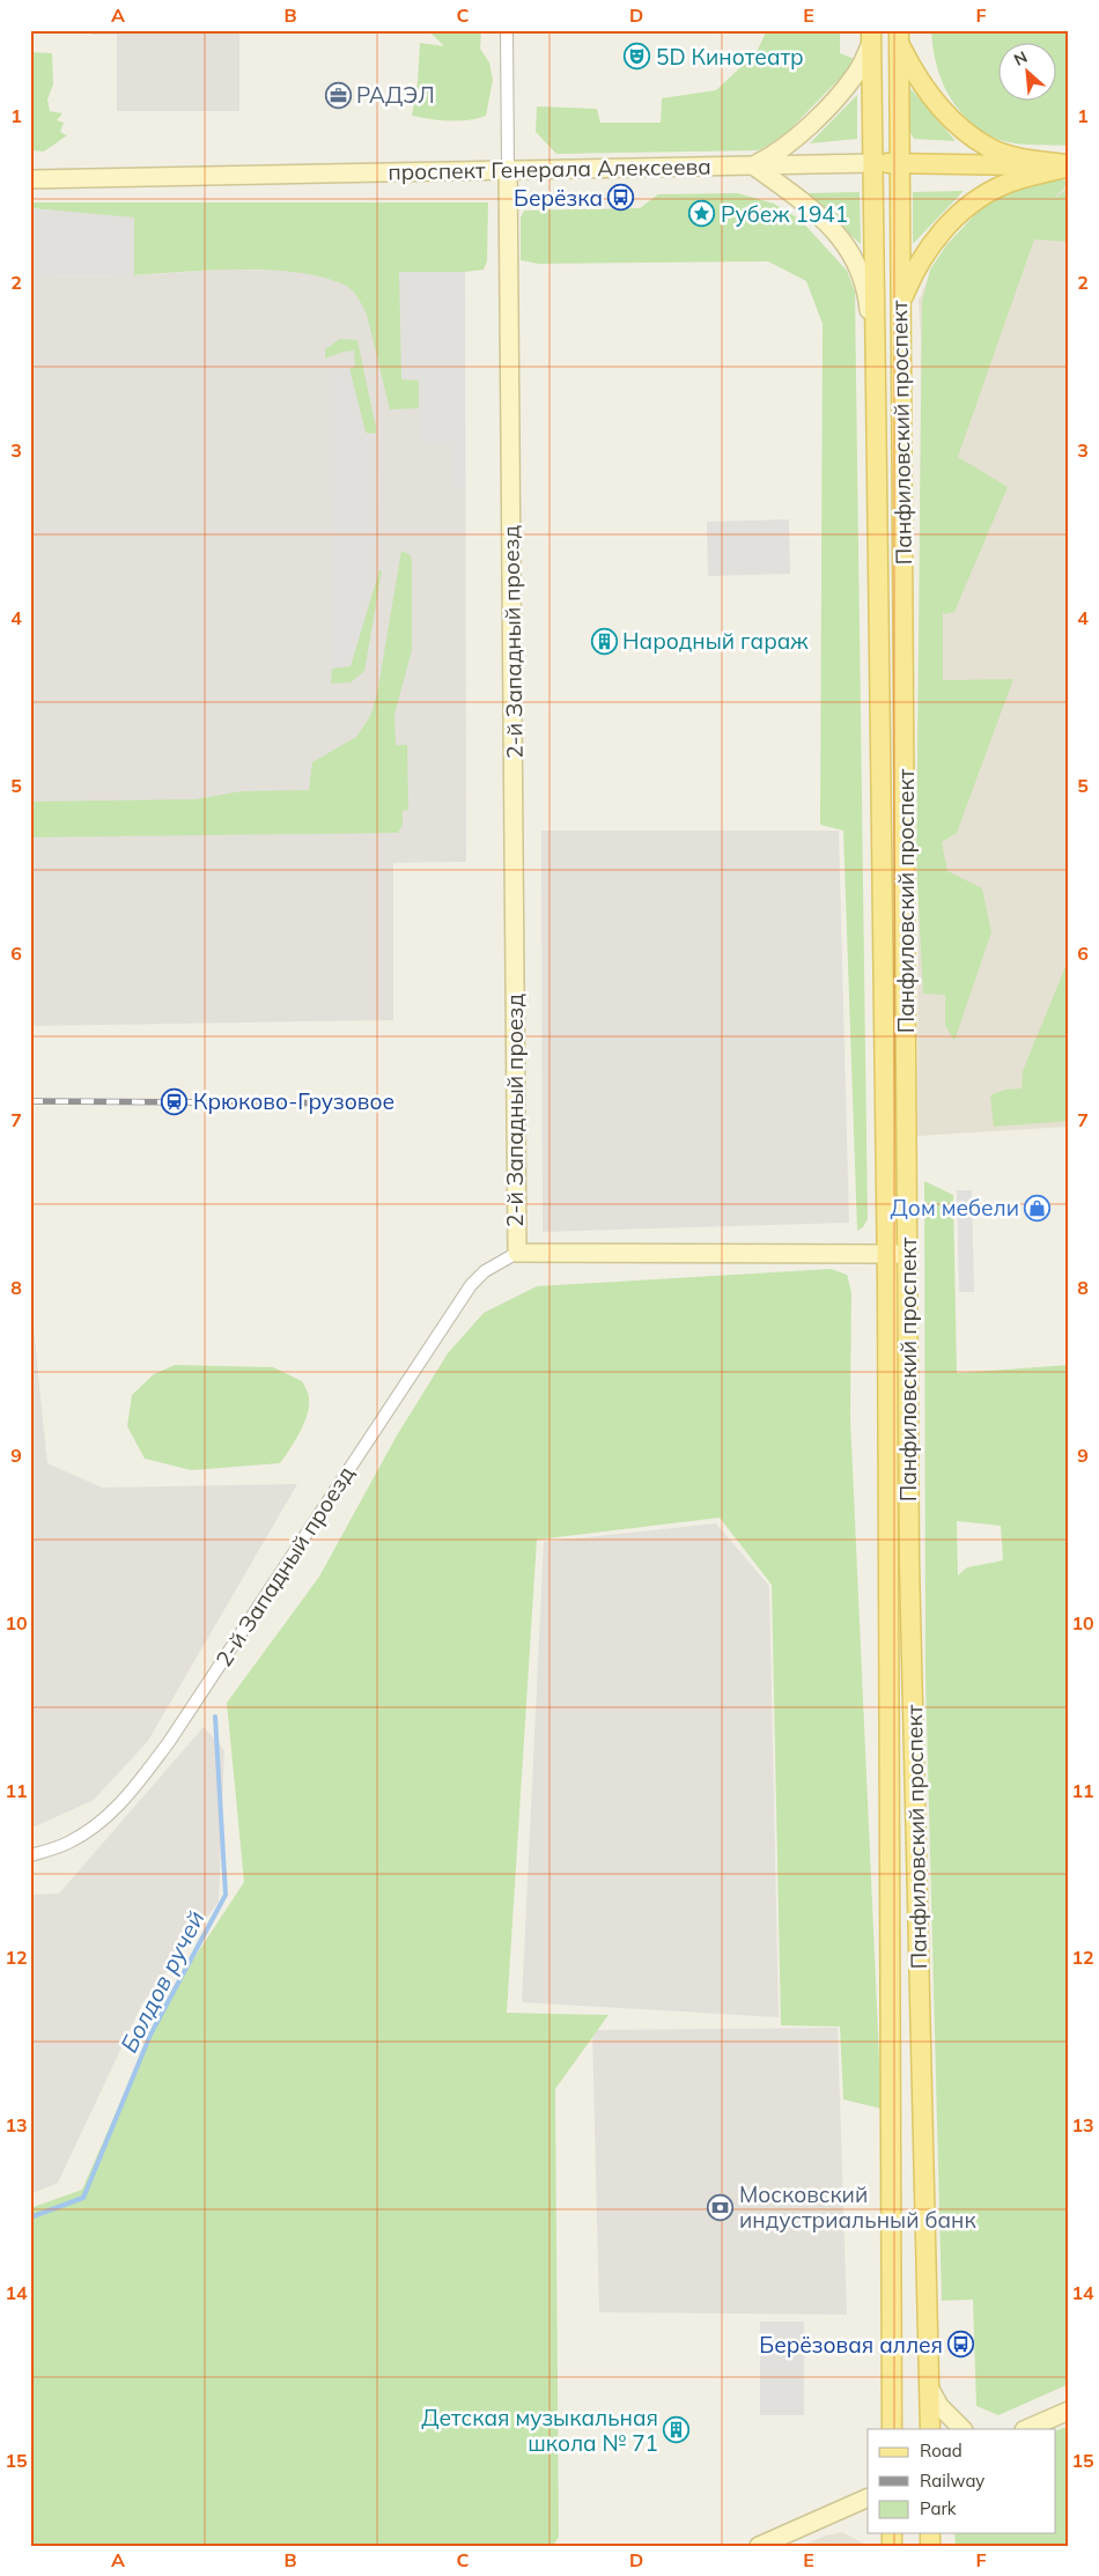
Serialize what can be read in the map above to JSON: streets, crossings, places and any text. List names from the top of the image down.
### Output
{
  "streets": {
    "main road": ["проспект Генерала Алексеева", "Панфиловский проспект"],
    "street": ["2-й Западный проезд"]
  },
  "crossings": [
    ["проспект Генерала Алексеева", "Панфиловский проспект"],
    ["проспект Генерала Алексеева", "2-й Западный проезд"],
    ["Панфиловский проспект", "2-й Западный проезд"]
  ],
  "water": ["Болдов ручей"],
  "places": {
    "theatre": ["5D Кинотеатр"],
    "office": ["РАДЭЛ"],
    "bus stop": ["Берёзка", "Берёзовая аллея"],
    "place": ["Рубеж 1941"],
    "building": ["Народный гараж", "Детская музыкальная школа № 71"],
    "station": ["Крюково-Грузовое"],
    "shop": ["Дом мебели"],
    "bank": ["Московский индустриальный банк"]
  },
  "legend": ["Road", "Railway", "Park"],
  "north": "top left",
  "grid": {
    "columns": [
      "A",
      "B",
      "C",
      "D",
      "E",
      "F"
    ],
    "rows": [
      "1",
      "2",
      "3",
      "4",
      "5",
      "6",
      "7",
      "8",
      "9",
      "10",
      "11",
      "12",
      "13",
      "14",
      "15"
    ]
  }
}
